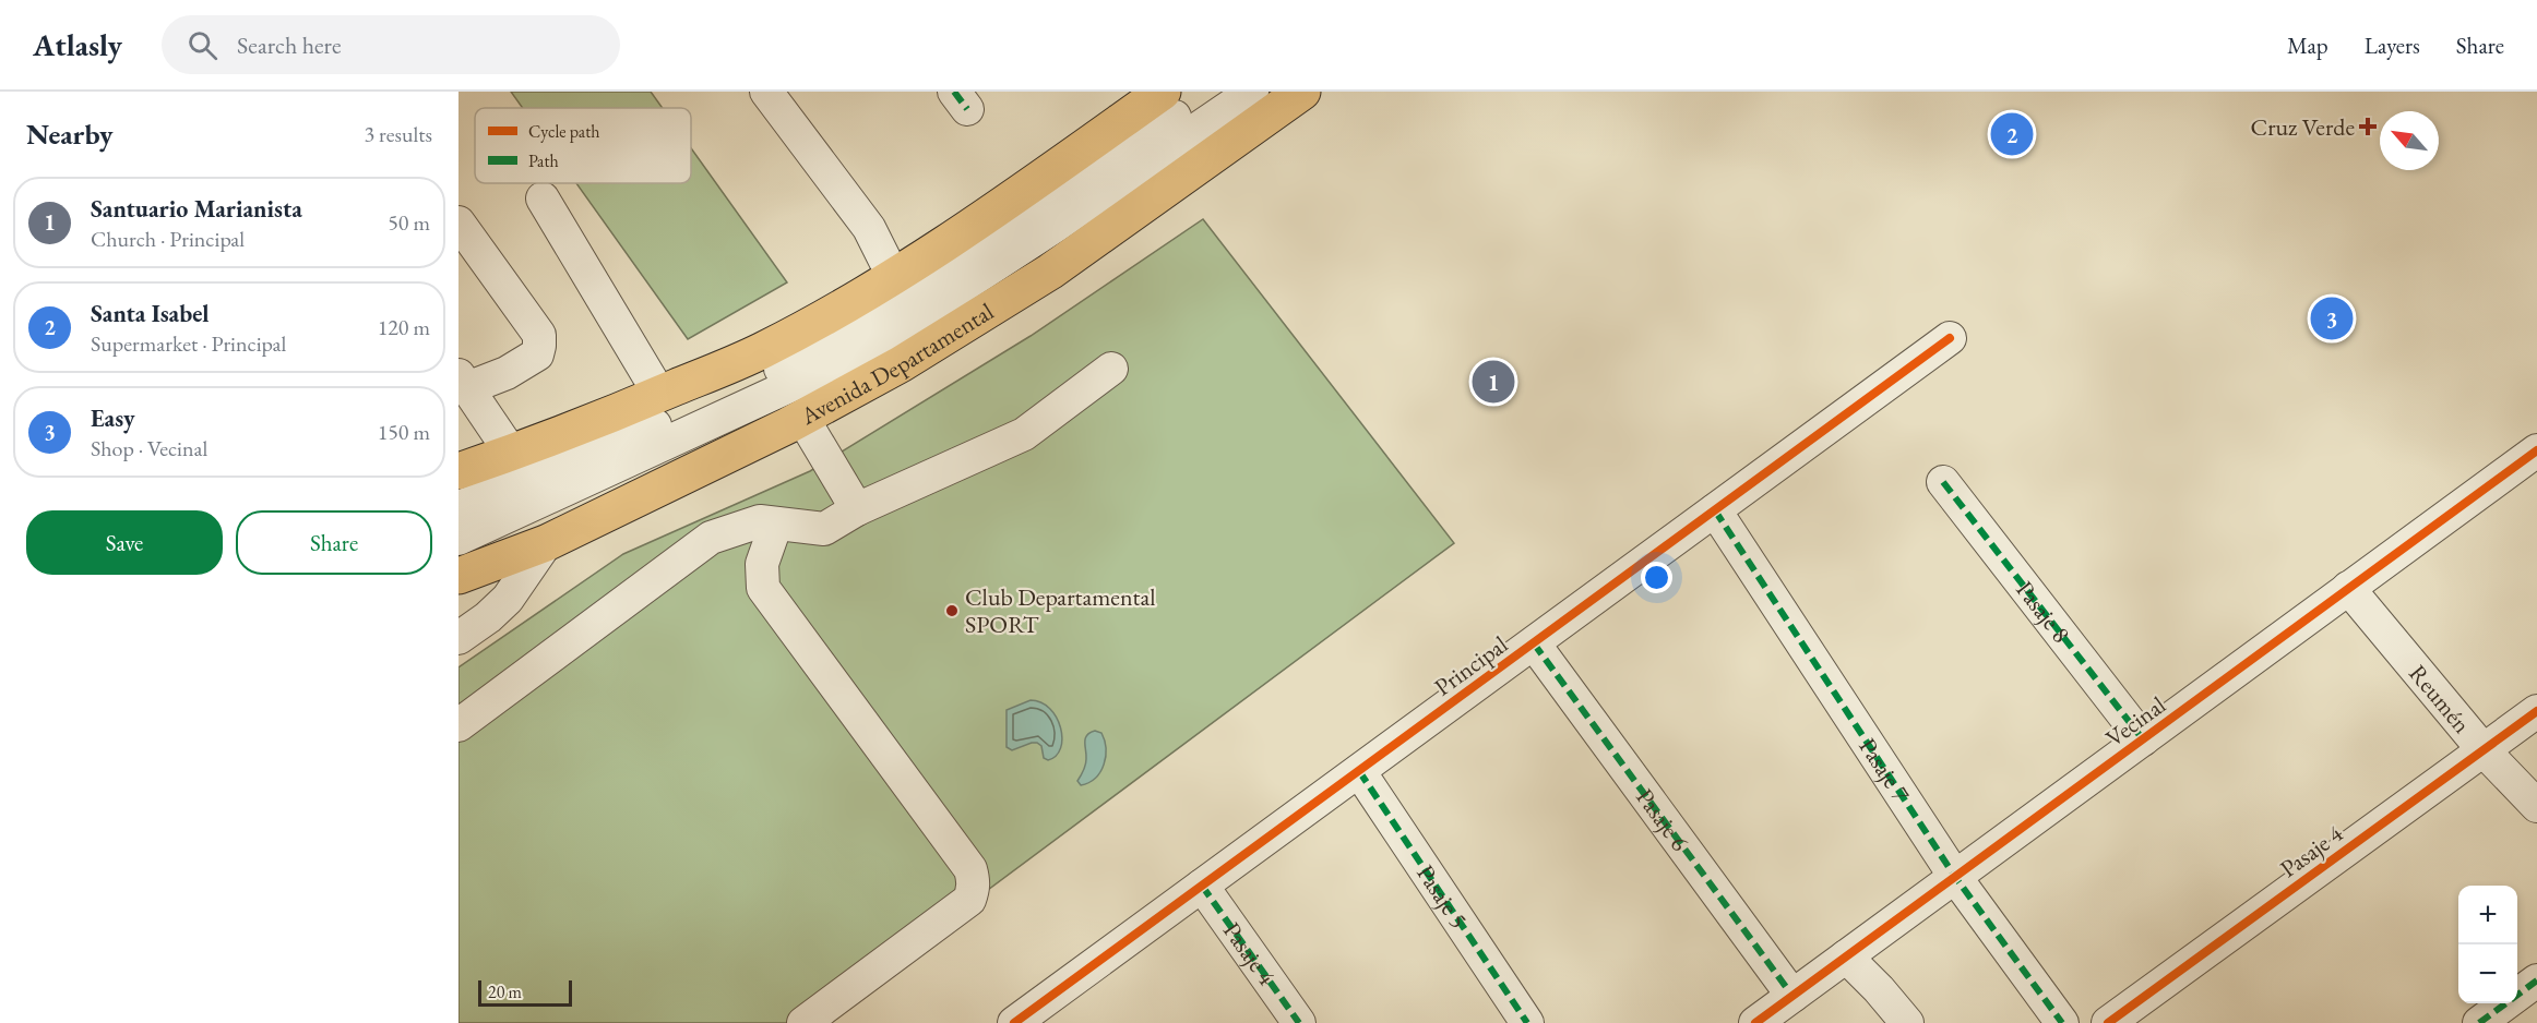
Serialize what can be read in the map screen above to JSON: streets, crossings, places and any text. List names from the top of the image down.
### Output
{
  "streets": {
    "main road": ["Avenida Departamental"],
    "street": [
      "Pasaje 8",
      "Principal",
      "Reumén",
      "Vecinal",
      "Pasaje 7",
      "Pasaje 6",
      "Pasaje 4",
      "Pasaje 5"
    ]
  },
  "crossings": [
    ["Pasaje 8", "Vecinal"],
    ["Principal", "Pasaje 7"],
    ["Principal", "Pasaje 6"],
    ["Principal", "Pasaje 4"],
    ["Principal", "Pasaje 5"],
    ["Reumén", "Vecinal"],
    ["Reumén", "Pasaje 4"],
    ["Vecinal", "Pasaje 7"],
    ["Vecinal", "Pasaje 6"]
  ],
  "places": {
    "health": ["Cruz Verde"],
    "other": ["Club Departamental SPORT"]
  },
  "legend": ["Cycle path", "Path"],
  "scale_bar": "20 m",
  "north": "top left",
  "page": {
    "header": "Atlasly",
    "search": "Search here",
    "nav": ["Map", "Layers", "Share"],
    "heading": ["Nearby", "3 results"],
    "pins": ["2", "3", "1"],
    "list": [
      {
        "mark": "1",
        "name": "Santuario Marianista",
        "note": "Church · Principal",
        "value": "50 m"
      },
      {
        "mark": "2",
        "name": "Santa Isabel",
        "note": "Supermarket · Principal",
        "value": "120 m"
      },
      {
        "mark": "3",
        "name": "Easy",
        "note": "Shop · Vecinal",
        "value": "150 m"
      }
    ],
    "buttons": ["Save", "Share"],
    "map_buttons": ["+", "−"],
    "scale": "20 m"
  }
}
